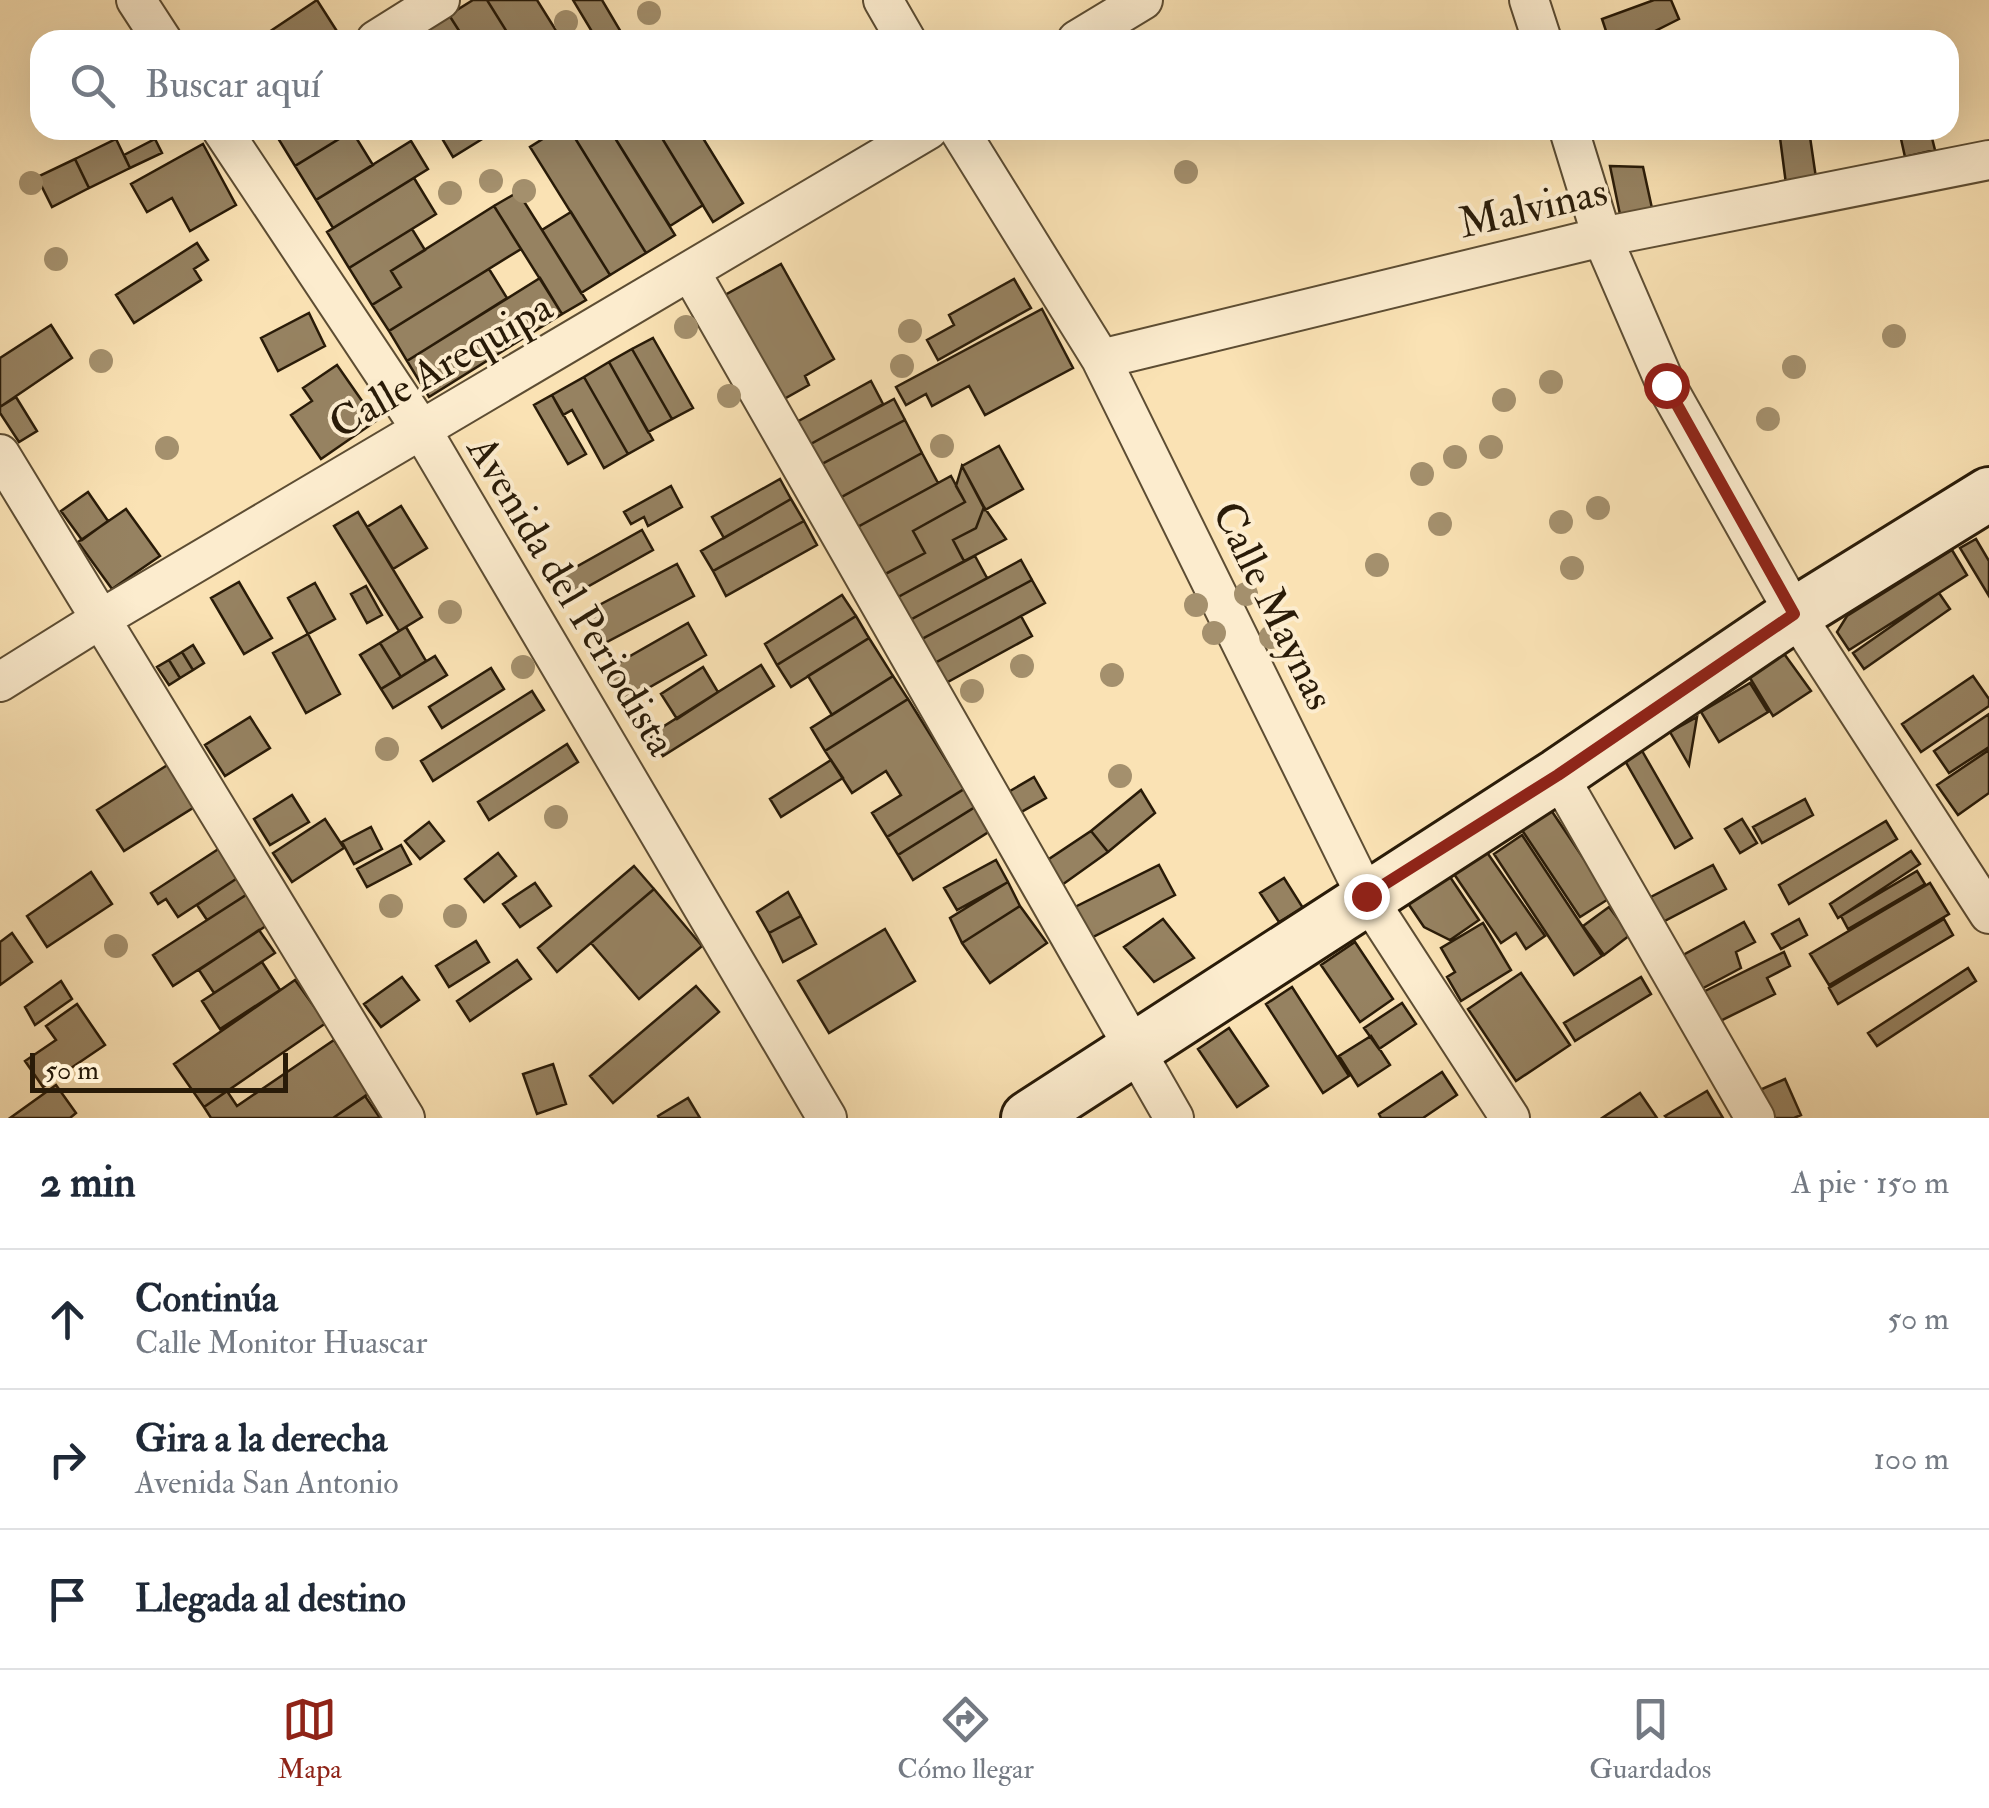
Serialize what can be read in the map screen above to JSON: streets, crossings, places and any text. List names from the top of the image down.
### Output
{
  "streets": {
    "street": [
      "Malvinas",
      "Calle Arequipa",
      "Avenida del Periodista",
      "Calle Maynas"
    ]
  },
  "crossings": [
    ["Malvinas", "Calle Maynas"],
    ["Calle Arequipa", "Avenida del Periodista"]
  ],
  "scale_bar": "50 m",
  "page": {
    "search": "Buscar aquí",
    "scale": "50 m",
    "heading": ["2 min", "A pie · 150 m"],
    "list": [
      ["Continúa", "Calle Monitor Huascar", "50 m"],
      ["Gira a la derecha", "Avenida San Antonio", "100 m"],
      "Llegada al destino"
    ],
    "nav": ["Mapa", "Cómo llegar", "Guardados"]
  }
}
